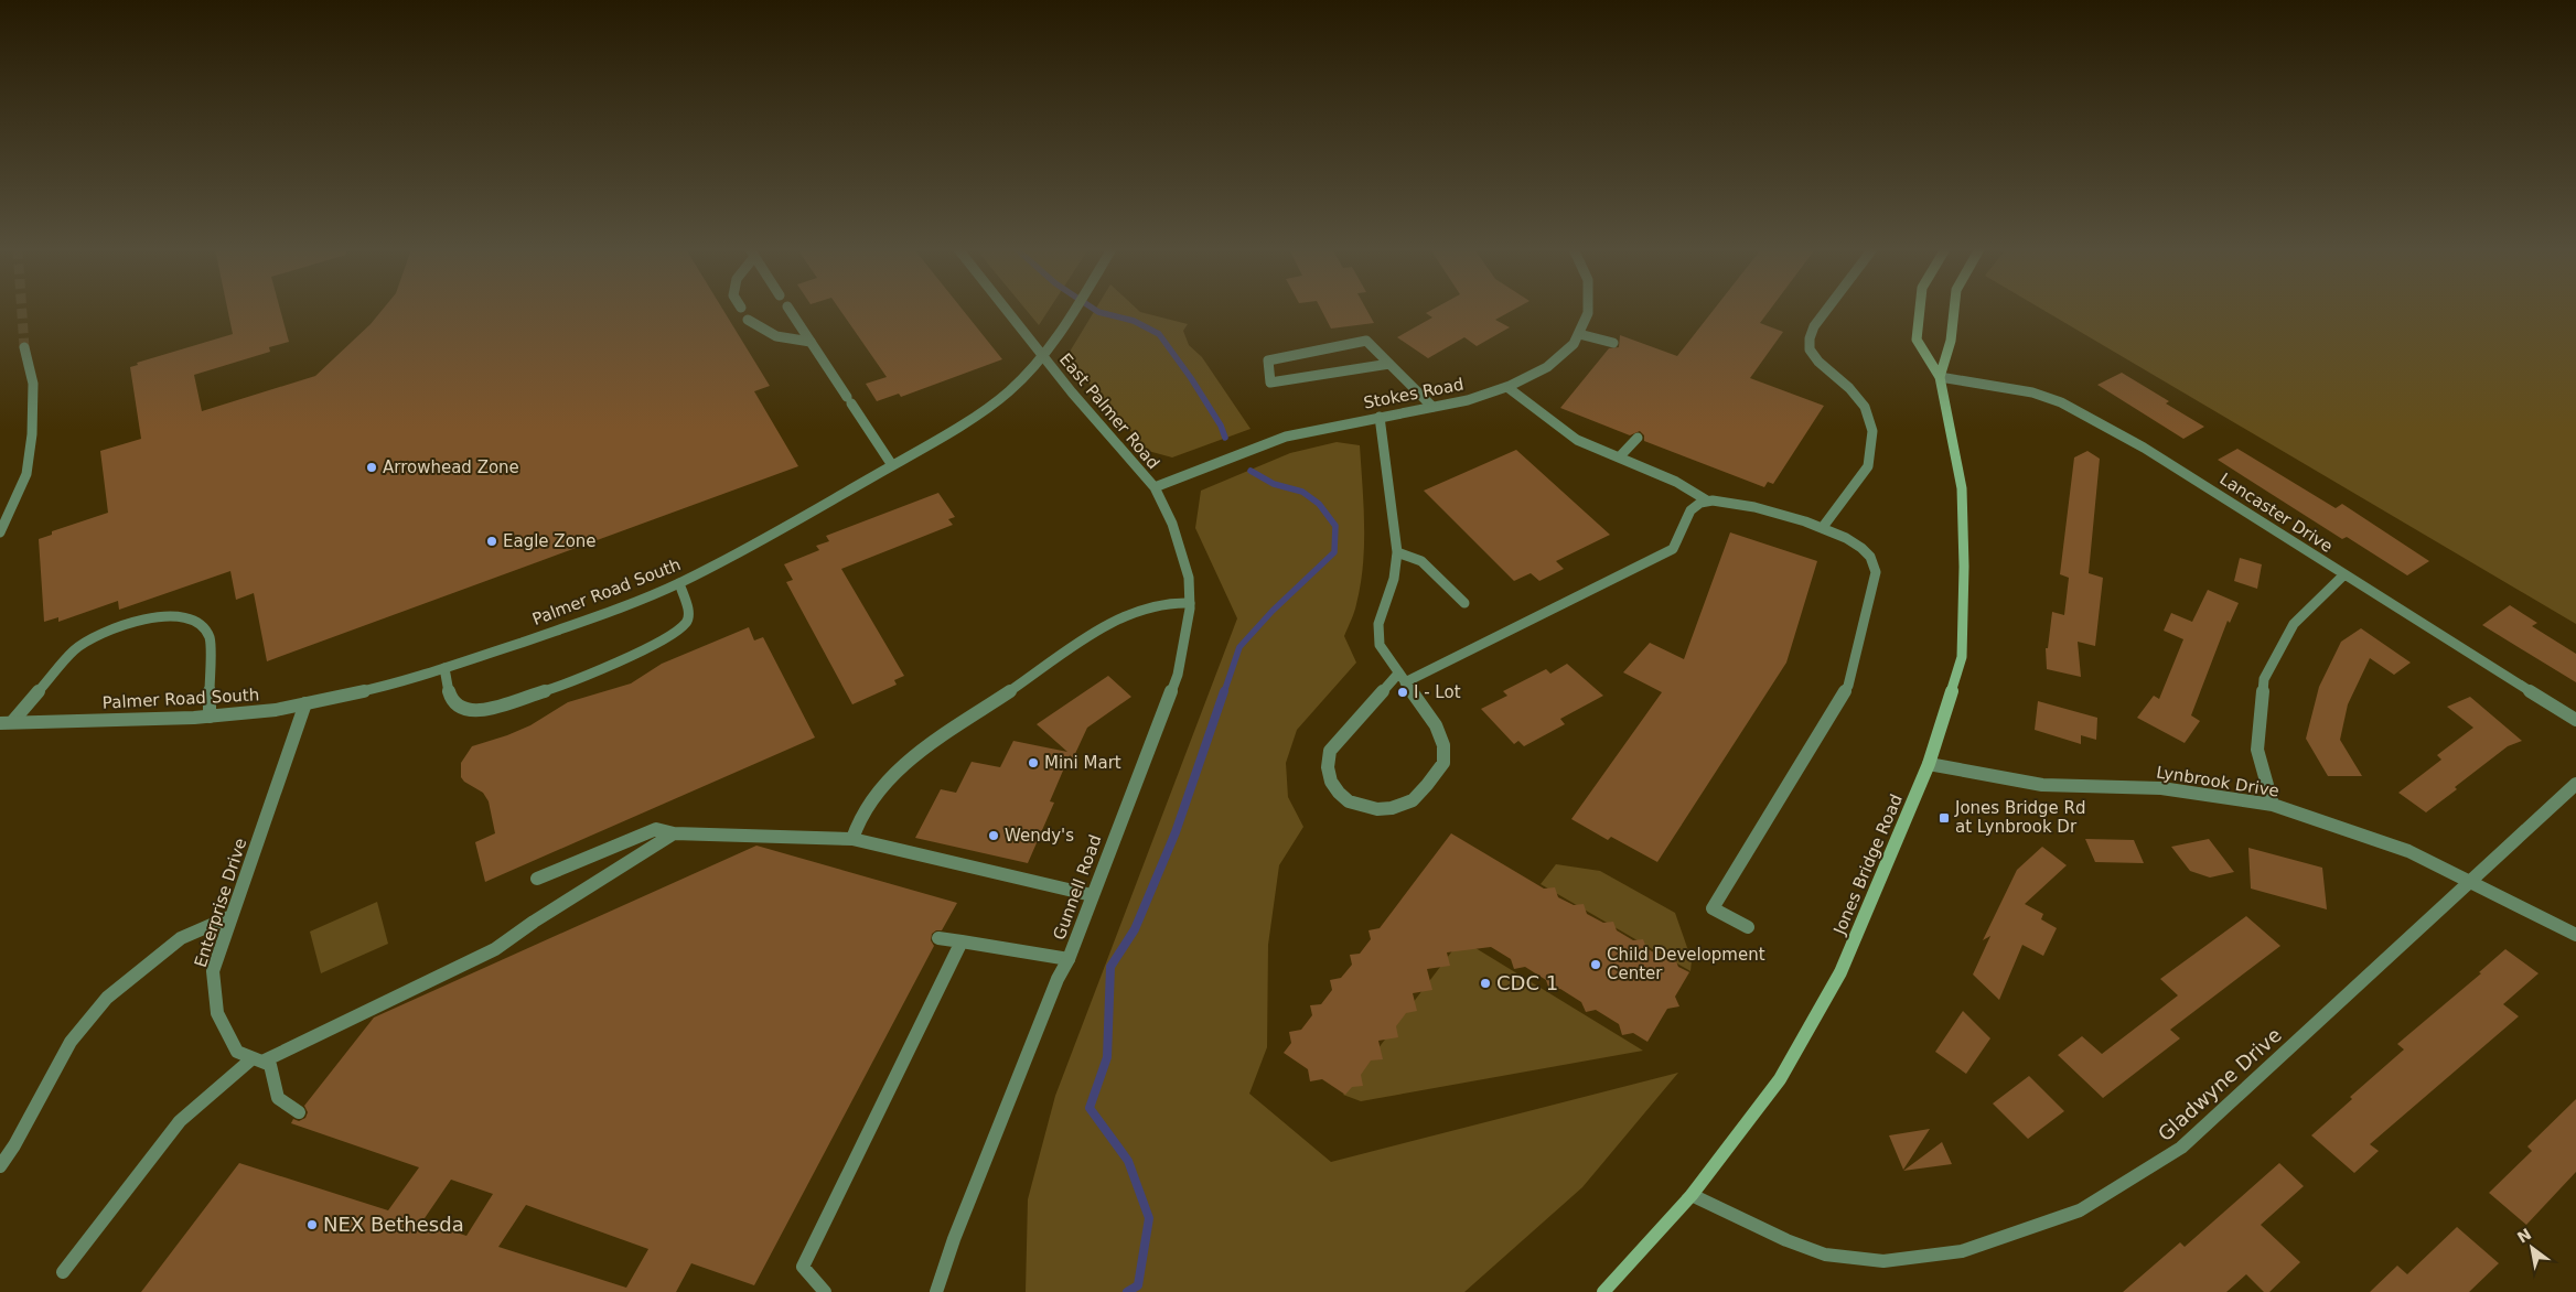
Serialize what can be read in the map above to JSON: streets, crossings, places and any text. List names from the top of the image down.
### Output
{
  "streets": {
    "main road": ["Jones Bridge Road"],
    "street": [
      "Stokes Road",
      "East Palmer Road",
      "Lancaster Drive",
      "Palmer Road South",
      "Lynbrook Drive",
      "Gunnell Road",
      "Enterprise Drive",
      "Gladwyne Drive"
    ]
  },
  "crossings": [
    ["Stokes Road", "East Palmer Road"],
    ["Stokes Road", "Gunnell Road"],
    ["East Palmer Road", "Gunnell Road"],
    ["Lancaster Drive", "Jones Bridge Road"],
    ["Palmer Road South", "Enterprise Drive"],
    ["Lynbrook Drive", "Jones Bridge Road"],
    ["Lynbrook Drive", "Gladwyne Drive"],
    ["Jones Bridge Road", "Gladwyne Drive"]
  ],
  "places": {
    "other": [
      "Arrowhead Zone",
      "Eagle Zone",
      "I - Lot",
      "Mini Mart",
      "Wendy's",
      "Child Development Center",
      "CDC 1",
      "NEX Bethesda"
    ],
    "transit": ["Jones Bridge Rd at Lynbrook Dr"]
  },
  "north": "top left"
}
